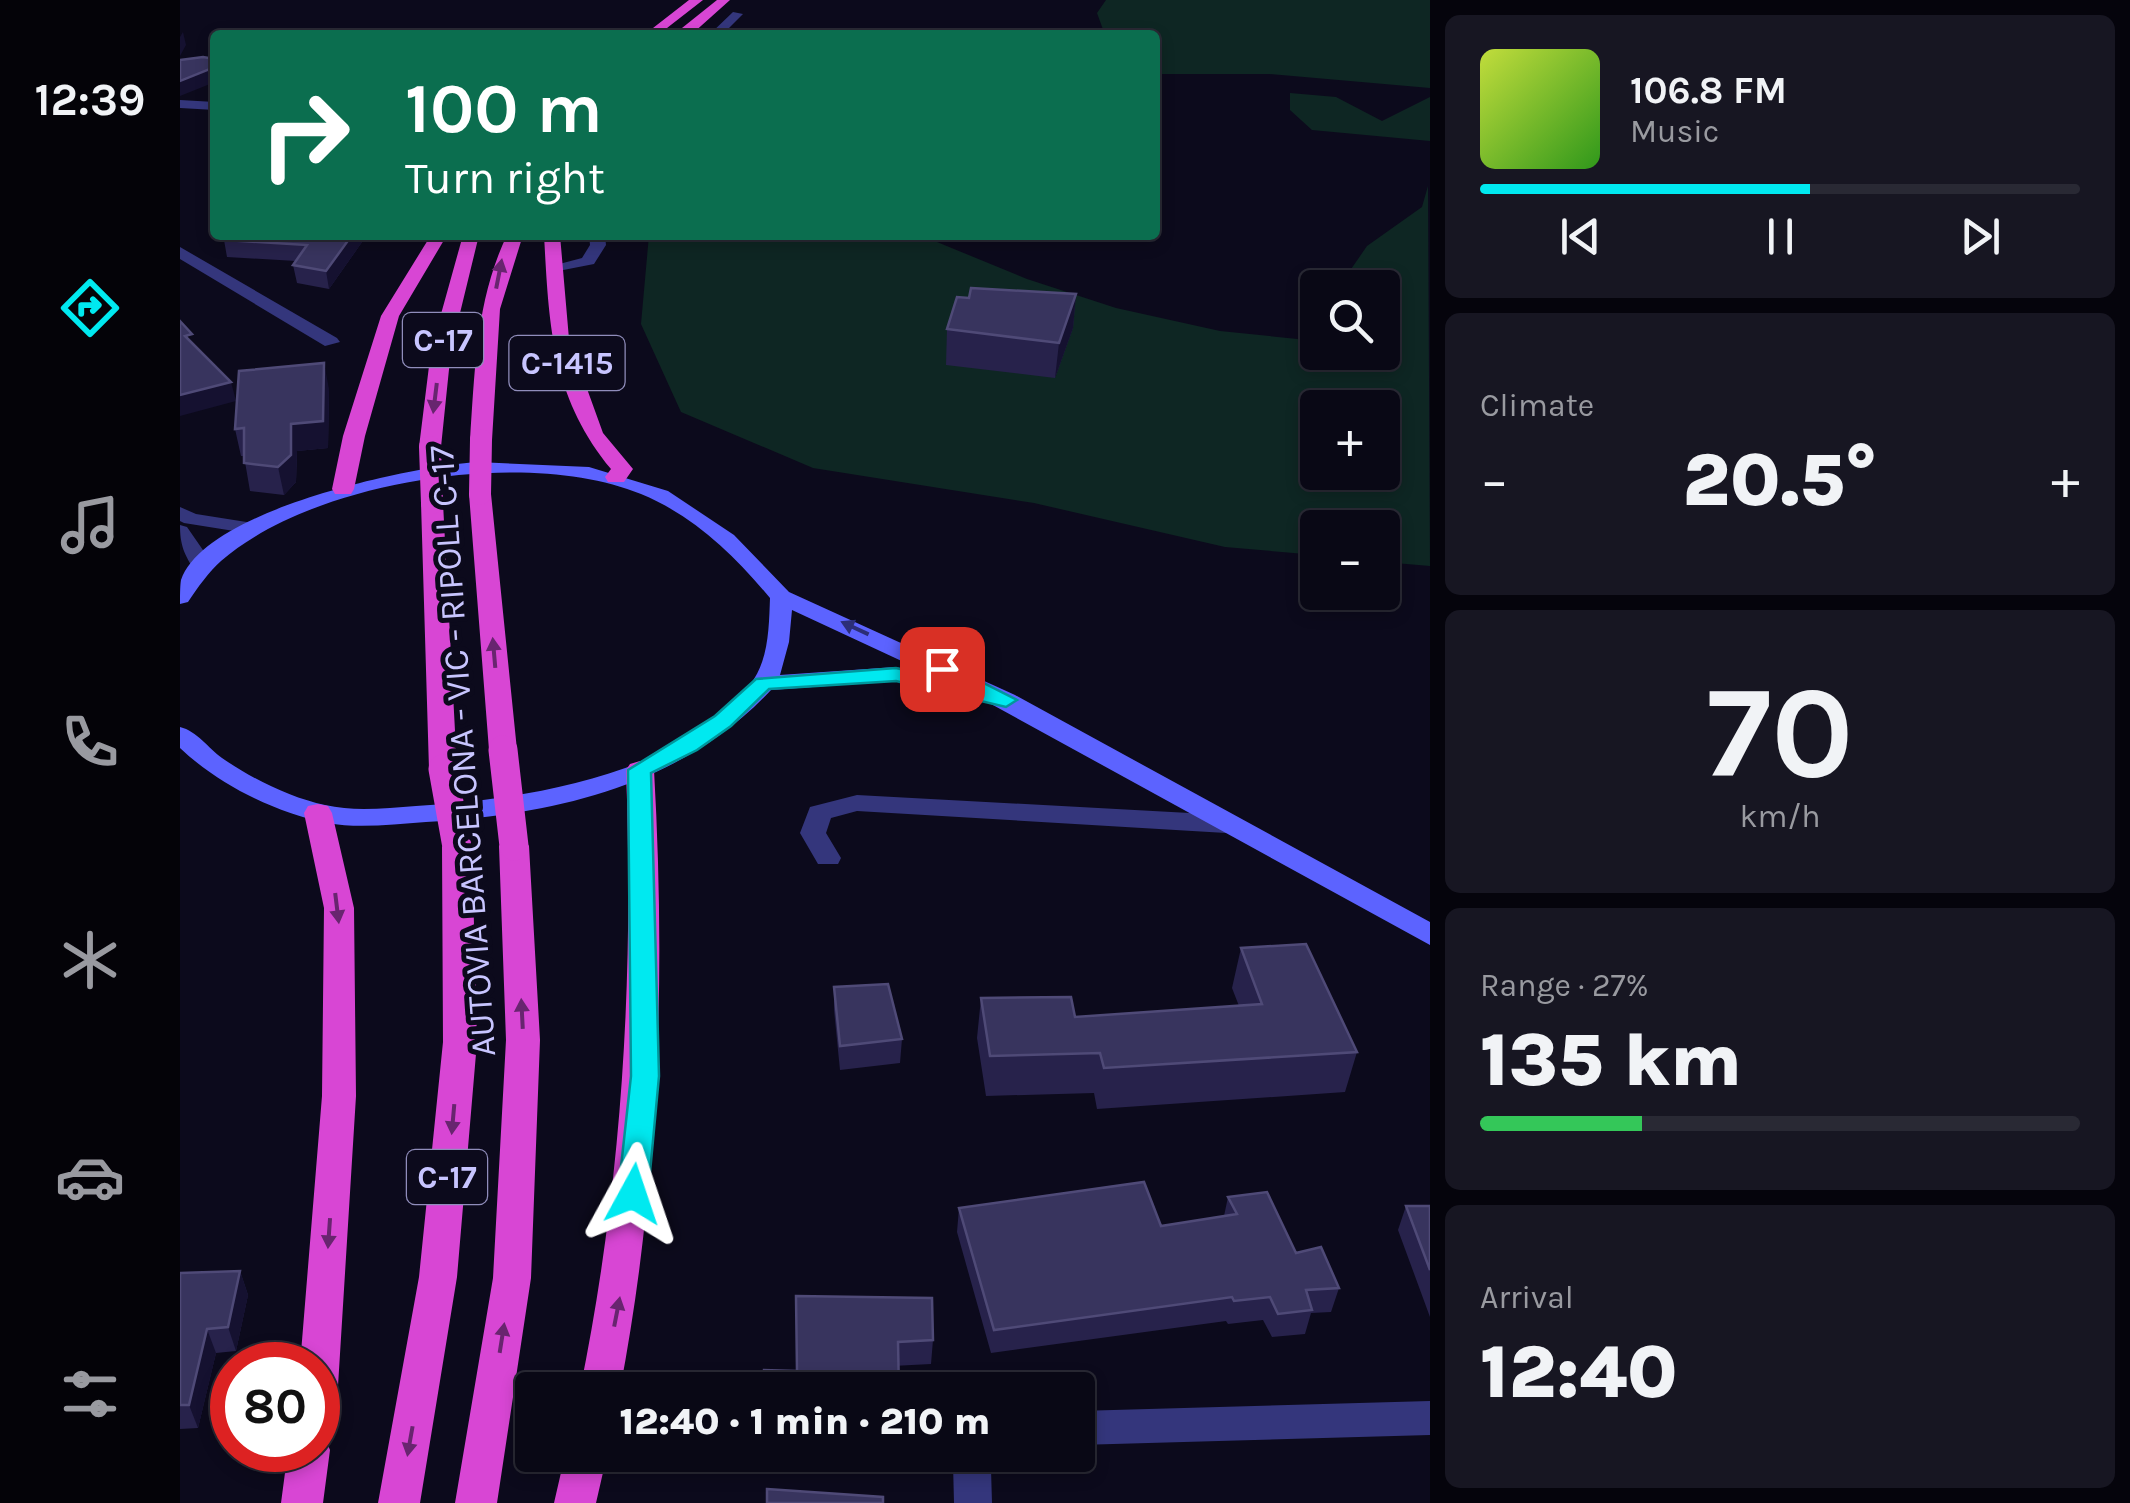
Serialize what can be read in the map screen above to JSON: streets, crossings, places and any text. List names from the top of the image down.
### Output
{
  "streets": {
    "highway": ["C-17", "C-1415", "AUTOVIA BARCELONA - VIC - RIPOLL C-17"]
  },
  "page": {
    "tabs": "12:39",
    "turn": ["100 m", "Turn right"],
    "song": ["106.8 FM", "Music"],
    "map_buttons": ["+", "−"],
    "tile": [
      "Climate",
      ["70", "km/h"],
      ["Range · 27%", "135 km"],
      ["Arrival", "12:40"]
    ],
    "heat": ["−", "20.5°", "+"],
    "limit": "80",
    "trip": "12:40 · 1 min · 210 m"
  }
}
